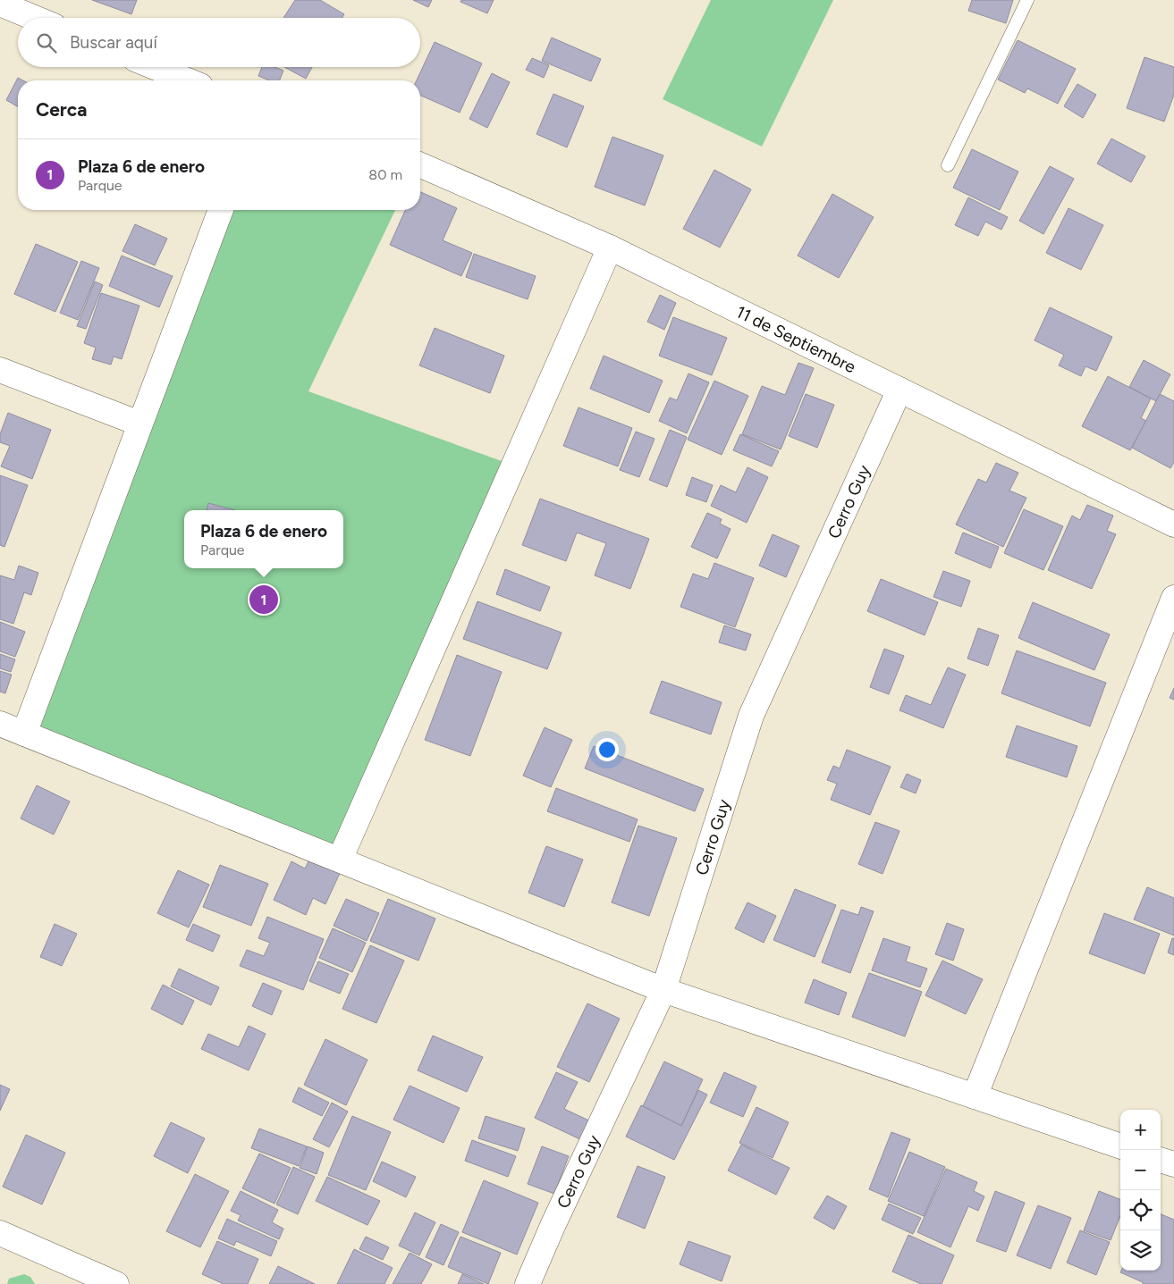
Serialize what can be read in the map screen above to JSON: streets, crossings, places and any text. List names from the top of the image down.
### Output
{
  "streets": {
    "street": ["11 de Septiembre", "Cerro Guy"]
  },
  "crossings": [
    ["11 de Septiembre", "Cerro Guy"]
  ],
  "page": {
    "search": "Buscar aquí",
    "heading": "Cerca",
    "list": [
      {
        "mark": "1",
        "name": "Plaza 6 de enero",
        "note": "Parque",
        "value": "80 m"
      }
    ],
    "popup": ["Plaza 6 de enero", "Parque"],
    "pins": "1",
    "map_buttons": ["+", "−"]
  }
}
